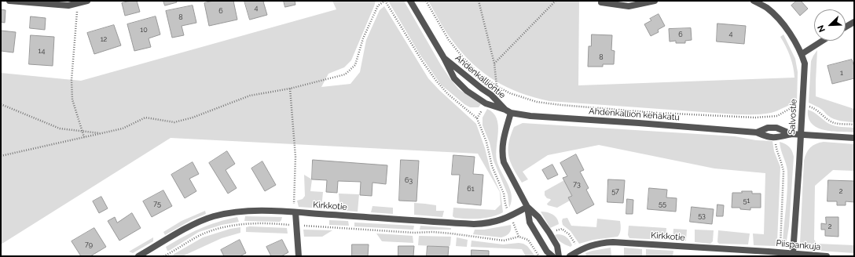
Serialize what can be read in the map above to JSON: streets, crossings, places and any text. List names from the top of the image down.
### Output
{
  "streets": {
    "street": [
      "Ahdenkalliontie",
      "Ahdenkallion kehäkatu",
      "Salvostie",
      "Kirkkotie",
      "Piispankuja"
    ]
  },
  "crossings": [
    ["Ahdenkalliontie", "Ahdenkallion kehäkatu"],
    ["Ahdenkallion kehäkatu", "Salvostie"],
    ["Salvostie", "Piispankuja"],
    ["Kirkkotie", "Piispankuja"]
  ],
  "house_numbers": [
    "4",
    "6",
    "8",
    "10",
    "4",
    "6",
    "12",
    "14",
    "8",
    "1",
    "63",
    "73",
    "61",
    "57",
    "2",
    "51",
    "75",
    "55",
    "53",
    "2",
    "79"
  ],
  "north": "bottom left"
}
